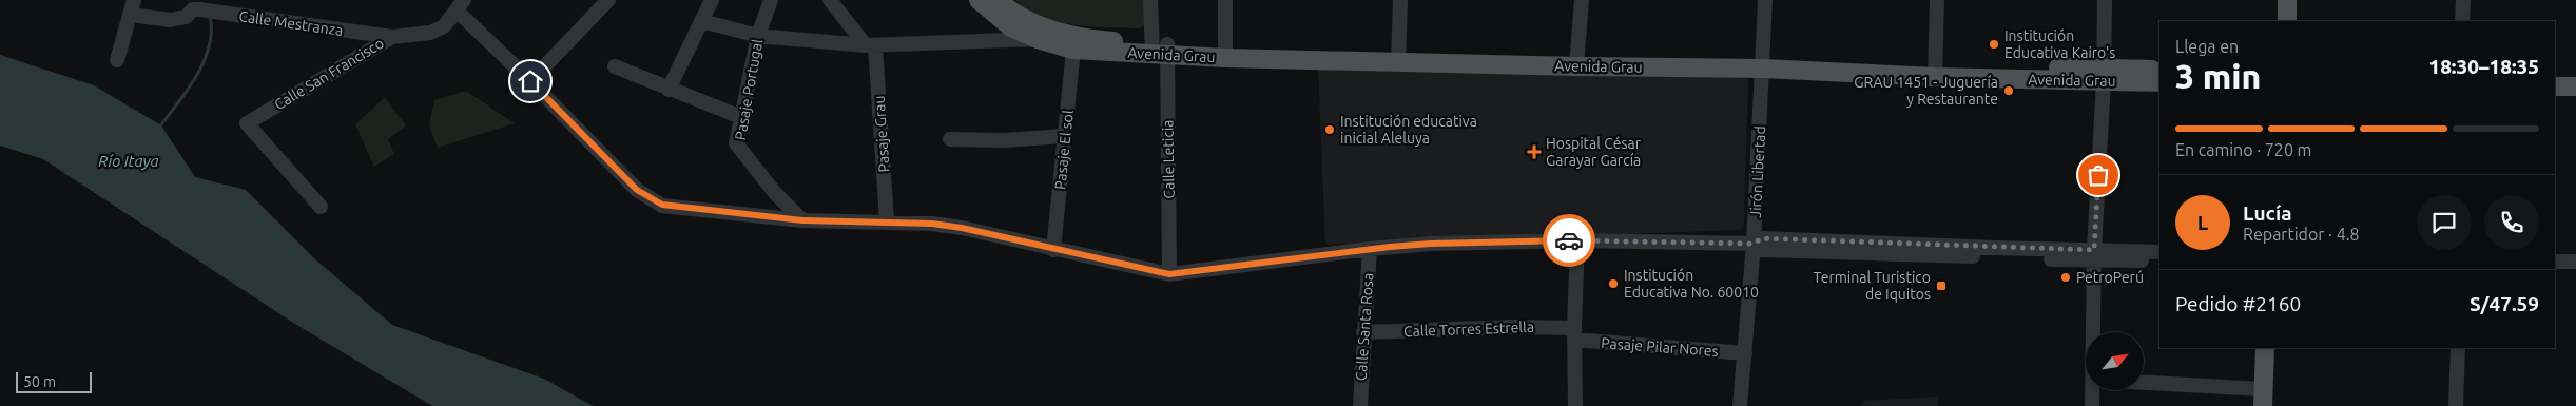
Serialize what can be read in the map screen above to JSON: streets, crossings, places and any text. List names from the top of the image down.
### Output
{
  "streets": {
    "main road": ["Avenida Grau"],
    "street": [
      "Calle Mestranza",
      "Calle San Francisco",
      "Pasaje Portugal",
      "Pasaje Grau",
      "Pasaje El sol",
      "Calle Leticia",
      "Jirón Libertad",
      "Calle Santa Rosa",
      "Calle Torres Estrella",
      "Pasaje Pilar Nores"
    ]
  },
  "crossings": [
    ["Calle Mestranza", "Calle San Francisco"],
    ["Avenida Grau", "Pasaje Portugal"],
    ["Avenida Grau", "Pasaje Grau"],
    ["Avenida Grau", "Pasaje El sol"],
    ["Avenida Grau", "Calle Leticia"],
    ["Avenida Grau", "Jirón Libertad"],
    ["Jirón Libertad", "Pasaje Pilar Nores"],
    ["Calle Santa Rosa", "Calle Torres Estrella"],
    ["Calle Torres Estrella", "Pasaje Pilar Nores"]
  ],
  "water": ["Río Itaya"],
  "places": {
    "other": [
      "Institución Educativa Kairo's",
      "GRAU 1451 - Juguería y Restaurante",
      "Institución educativa inicial Aleluya",
      "PetroPerú",
      "Institución Educativa No. 60010"
    ],
    "health": ["Hospital César Garayar García"],
    "transit": ["Terminal Turistico de Iquitos"]
  },
  "scale_bar": "50 m",
  "north": "top right",
  "page": {
    "heading": ["3 min", "Llega en", "18:30–18:35"],
    "panel": [
      "Lucía",
      "Repartidor · 4.8",
      "Pedido #2160",
      "S/47.59"
    ],
    "bar": "En camino · 720 m",
    "round": "L",
    "scale": "50 m"
  }
}
